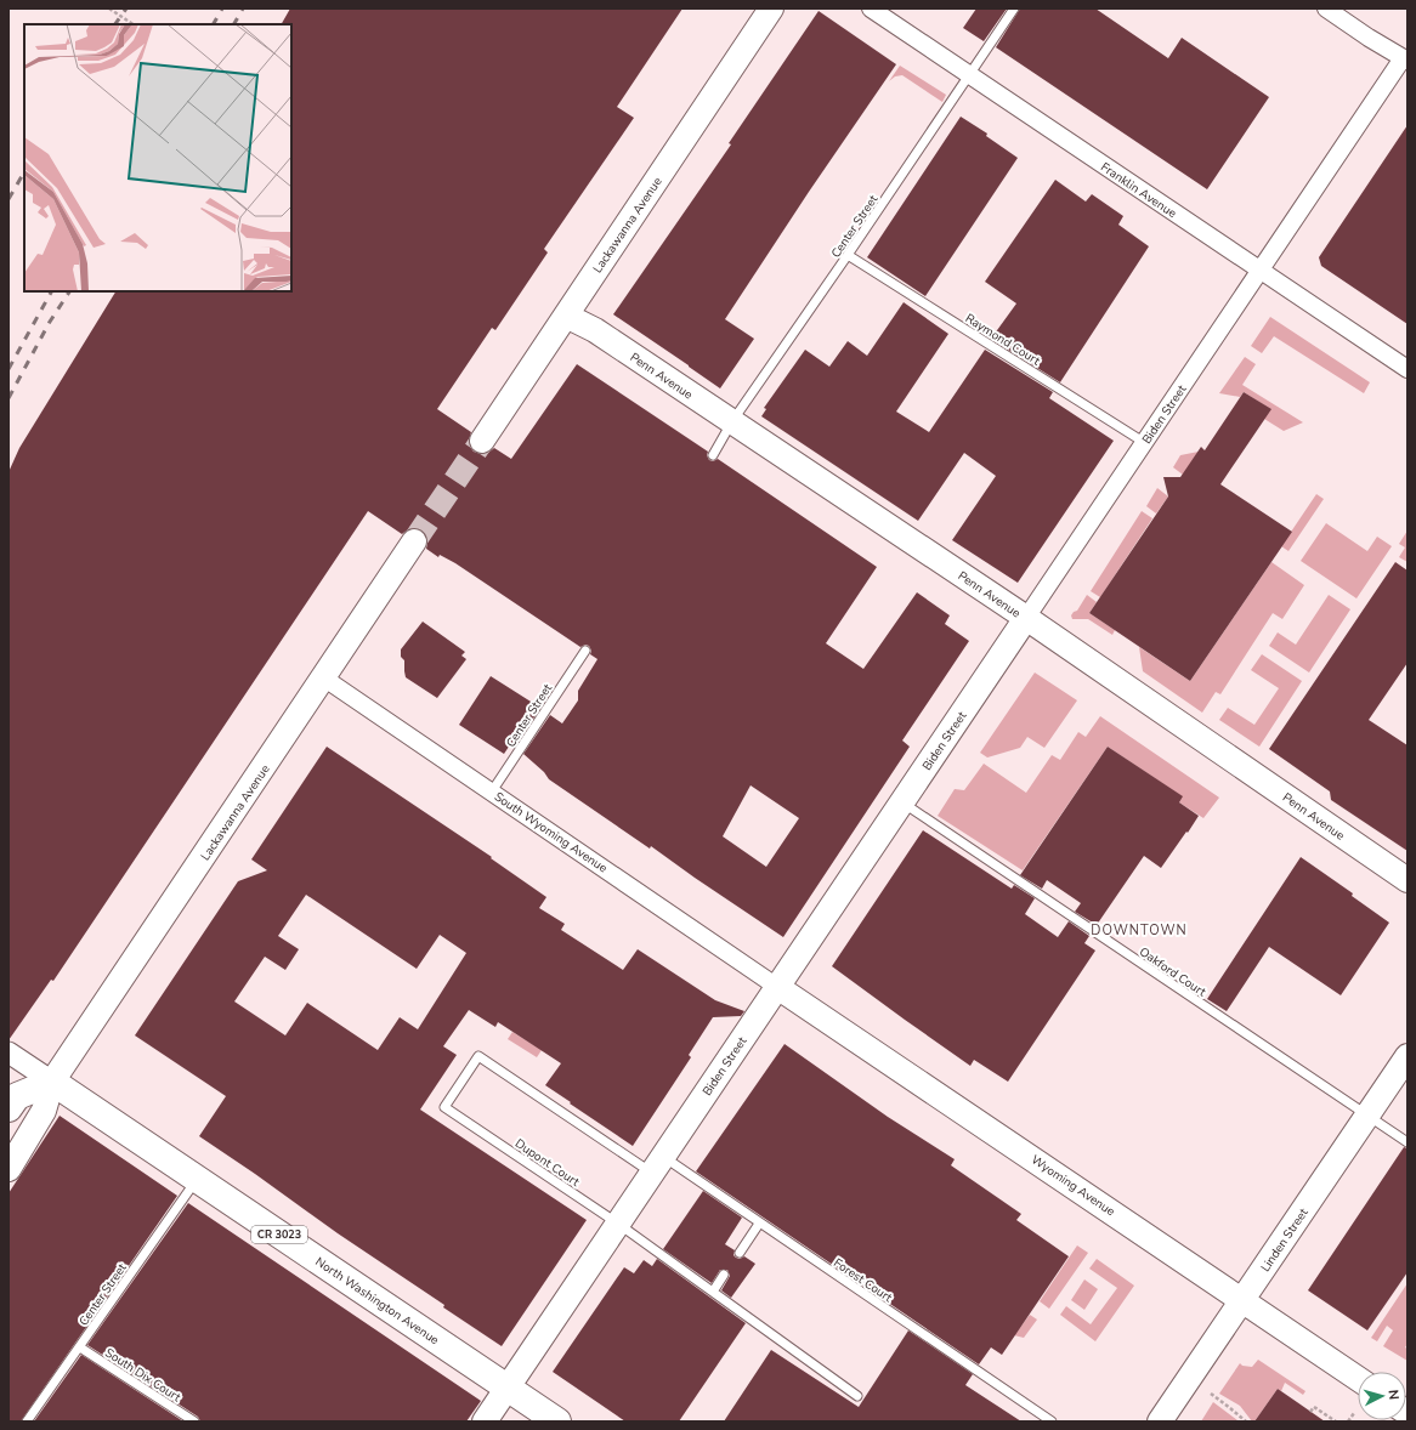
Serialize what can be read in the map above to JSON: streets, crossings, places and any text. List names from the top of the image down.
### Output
{
  "streets": {
    "main road": [
      "Lackawanna Avenue",
      "Penn Avenue",
      "Biden Street",
      "Wyoming Avenue",
      "CR 3023",
      "Linden Street",
      "North Washington Avenue"
    ],
    "street": ["Franklin Avenue", "South Wyoming Avenue"],
    "lane": [
      "Center Street",
      "Raymond Court",
      "Oakford Court",
      "Dupont Court",
      "Forest Court",
      "South Dix Court"
    ]
  },
  "crossings": [
    ["Franklin Avenue", "Center Street"],
    ["Franklin Avenue", "Biden Street"],
    ["Lackawanna Avenue", "Penn Avenue"],
    ["Lackawanna Avenue", "South Wyoming Avenue"],
    ["Lackawanna Avenue", "North Washington Avenue"],
    ["Center Street", "Raymond Court"],
    ["Center Street", "Penn Avenue"],
    ["Center Street", "South Wyoming Avenue"],
    ["Center Street", "North Washington Avenue"],
    ["Center Street", "South Dix Court"],
    ["Raymond Court", "Biden Street"],
    ["Penn Avenue", "Biden Street"],
    ["Biden Street", "South Wyoming Avenue"],
    ["Biden Street", "Oakford Court"],
    ["Biden Street", "Dupont Court"],
    ["Biden Street", "Wyoming Avenue"],
    ["Biden Street", "Forest Court"],
    ["Biden Street", "North Washington Avenue"],
    ["South Wyoming Avenue", "Wyoming Avenue"],
    ["Oakford Court", "Linden Street"],
    ["Dupont Court", "Forest Court"],
    ["Wyoming Avenue", "Linden Street"]
  ],
  "districts": ["DOWNTOWN"],
  "north": "right"
}
